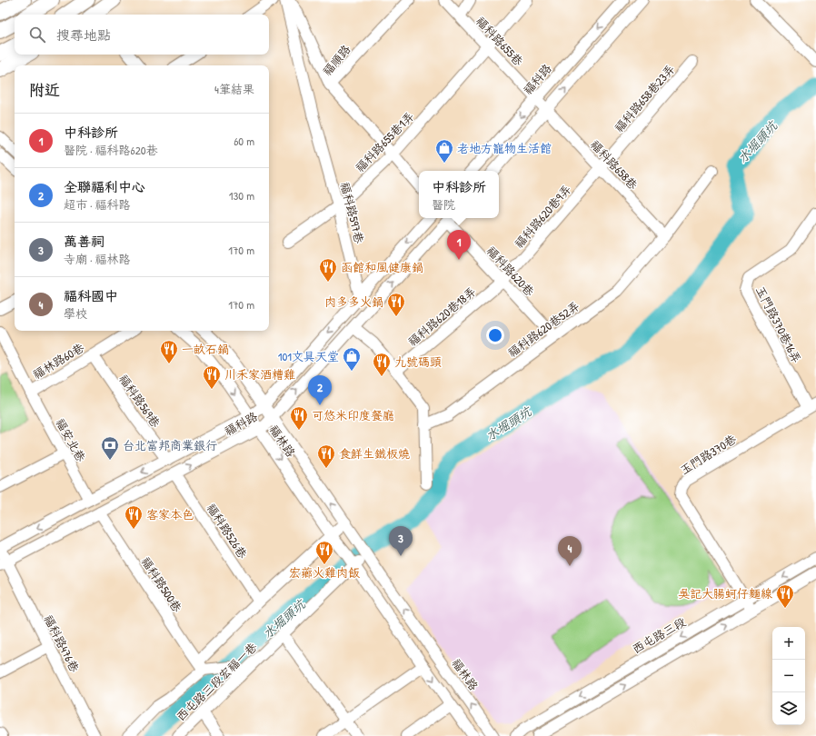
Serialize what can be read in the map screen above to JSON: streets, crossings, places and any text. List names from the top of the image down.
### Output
{
  "streets": {
    "street": [
      "福科路655巷",
      "福順路",
      "福科路",
      "福科路658巷23弄",
      "福科路655巷1弄",
      "福科路658巷",
      "福科路597巷",
      "福科路620巷9弄",
      "福科路620巷",
      "福科路620巷18弄",
      "玉門路370巷16弄",
      "福科路620巷52弄",
      "福林路60巷",
      "福科路569巷",
      "福安北巷",
      "福林路",
      "玉門路370巷",
      "福科路526巷",
      "福科路500巷",
      "西屯路三段",
      "福科路476巷",
      "西屯路三段宏福一巷"
    ]
  },
  "crossings": [
    ["福科路655巷", "福科路"],
    ["福科路655巷", "福科路655巷1弄"],
    ["福科路655巷", "福科路658巷"],
    ["福順路", "福科路655巷1弄"],
    ["福科路", "福科路597巷"],
    ["福科路", "福科路620巷"],
    ["福科路", "福科路569巷"],
    ["福科路", "福安北巷"],
    ["福科路", "福林路"],
    ["福科路", "福科路526巷"],
    ["福科路", "福科路500巷"],
    ["福科路", "福科路476巷"],
    ["福科路658巷23弄", "福科路658巷"],
    ["福科路658巷23弄", "福科路620巷9弄"],
    ["福科路655巷1弄", "福科路597巷"],
    ["福科路658巷", "福科路620巷9弄"],
    ["福科路658巷", "福科路620巷52弄"],
    ["福科路620巷9弄", "福科路620巷"],
    ["福科路620巷9弄", "福科路620巷18弄"],
    ["福科路620巷", "福科路620巷18弄"],
    ["福科路620巷", "福科路620巷52弄"],
    ["玉門路370巷16弄", "玉門路370巷"],
    ["福林路60巷", "福科路569巷"],
    ["福林路60巷", "福安北巷"],
    ["福林路", "西屯路三段宏福一巷"],
    ["玉門路370巷", "西屯路三段"]
  ],
  "water": ["水堀頭坑"],
  "places": {
    "shop": ["老地方寵物生活館", "101文具天堂"],
    "restaurant": [
      "函館和風健康鍋",
      "肉多多火鍋",
      "一畝石鍋",
      "九號碼頭",
      "川禾家酒糟雞",
      "可悠米印度餐廳",
      "食鮮生鐵板燒",
      "客家本色",
      "宏薌火雞肉飯",
      "吳記大腸蚵仔麵線"
    ],
    "bank": ["台北富邦商業銀行"]
  },
  "page": {
    "search": "搜尋地點",
    "heading": ["附近", "4筆結果"],
    "list": [
      {
        "mark": "1",
        "name": "中科診所",
        "note": "醫院 · 福科路620巷",
        "value": "60 m"
      },
      {
        "mark": "2",
        "name": "全聯福利中心",
        "note": "超市 · 福科路",
        "value": "130 m"
      },
      {
        "mark": "3",
        "name": "萬善祠",
        "note": "寺廟 · 福林路",
        "value": "170 m"
      },
      {
        "mark": "4",
        "name": "福科國中",
        "note": "學校",
        "value": "170 m"
      }
    ],
    "popup": ["中科診所", "醫院"],
    "pins": [
      "1",
      "2",
      "3",
      "4"
    ],
    "map_buttons": ["+", "−"]
  }
}
